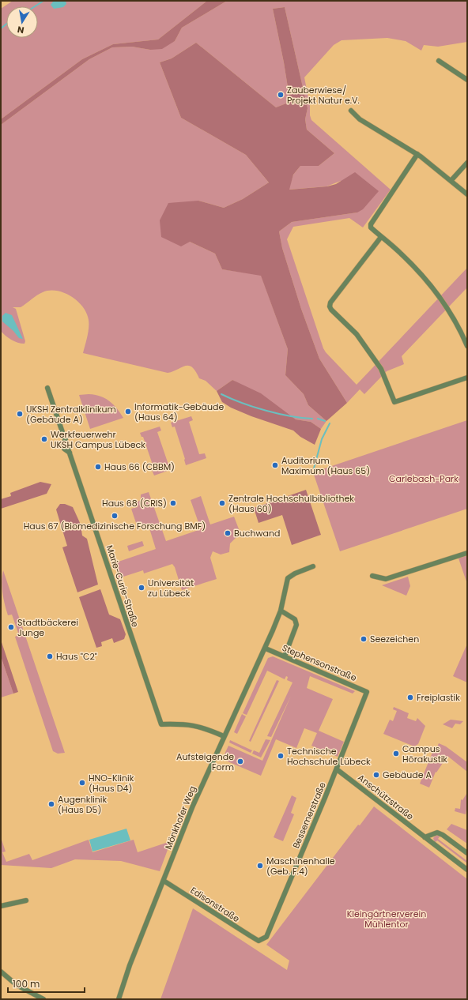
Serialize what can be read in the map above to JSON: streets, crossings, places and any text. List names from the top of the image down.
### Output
{
  "streets": {
    "street": [
      "Marie-Curie-Straße",
      "Stephensonstraße",
      "Anschützstraße",
      "Bessemerstraße",
      "Mönkhofer Weg",
      "Edisonstraße"
    ]
  },
  "crossings": [
    ["Marie-Curie-Straße", "Mönkhofer Weg"],
    ["Stephensonstraße", "Bessemerstraße"],
    ["Stephensonstraße", "Mönkhofer Weg"],
    ["Anschützstraße", "Bessemerstraße"],
    ["Bessemerstraße", "Edisonstraße"],
    ["Mönkhofer Weg", "Edisonstraße"]
  ],
  "parks": ["Carlebach-Park", "Kleingärtnerverein Mühlentor"],
  "places": [
    "Zauberwiese/ Projekt Natur e.V.",
    "Informatik-Gebäude (Haus 64)",
    "UKSH Zentralklinikum (Gebäude A)",
    "Werkfeuerwehr UKSH Campus Lübeck",
    "Auditorium Maximum (Haus 65)",
    "Haus 66 (CBBM)",
    "Haus 68 (CRIS)",
    "Zentrale Hochschulbibliothek (Haus 60)",
    "Haus 67 (Biomedizinische Forschung BMF)",
    "Buchwand",
    "Universität zu Lübeck",
    "Stadtbäckerei Junge",
    "Seezeichen",
    "Haus \"C2\"",
    "Freiplastik",
    "Campus Hörakustik",
    "Technische Hochschule Lübeck",
    "Aufsteigende Form",
    "Gebäude A",
    "HNO-Klinik (Haus D4)",
    "Augenklinik (Haus D5)",
    "Maschinenhalle (Geb. F.4)"
  ],
  "scale_bar": "100 m",
  "north": "bottom"
}
